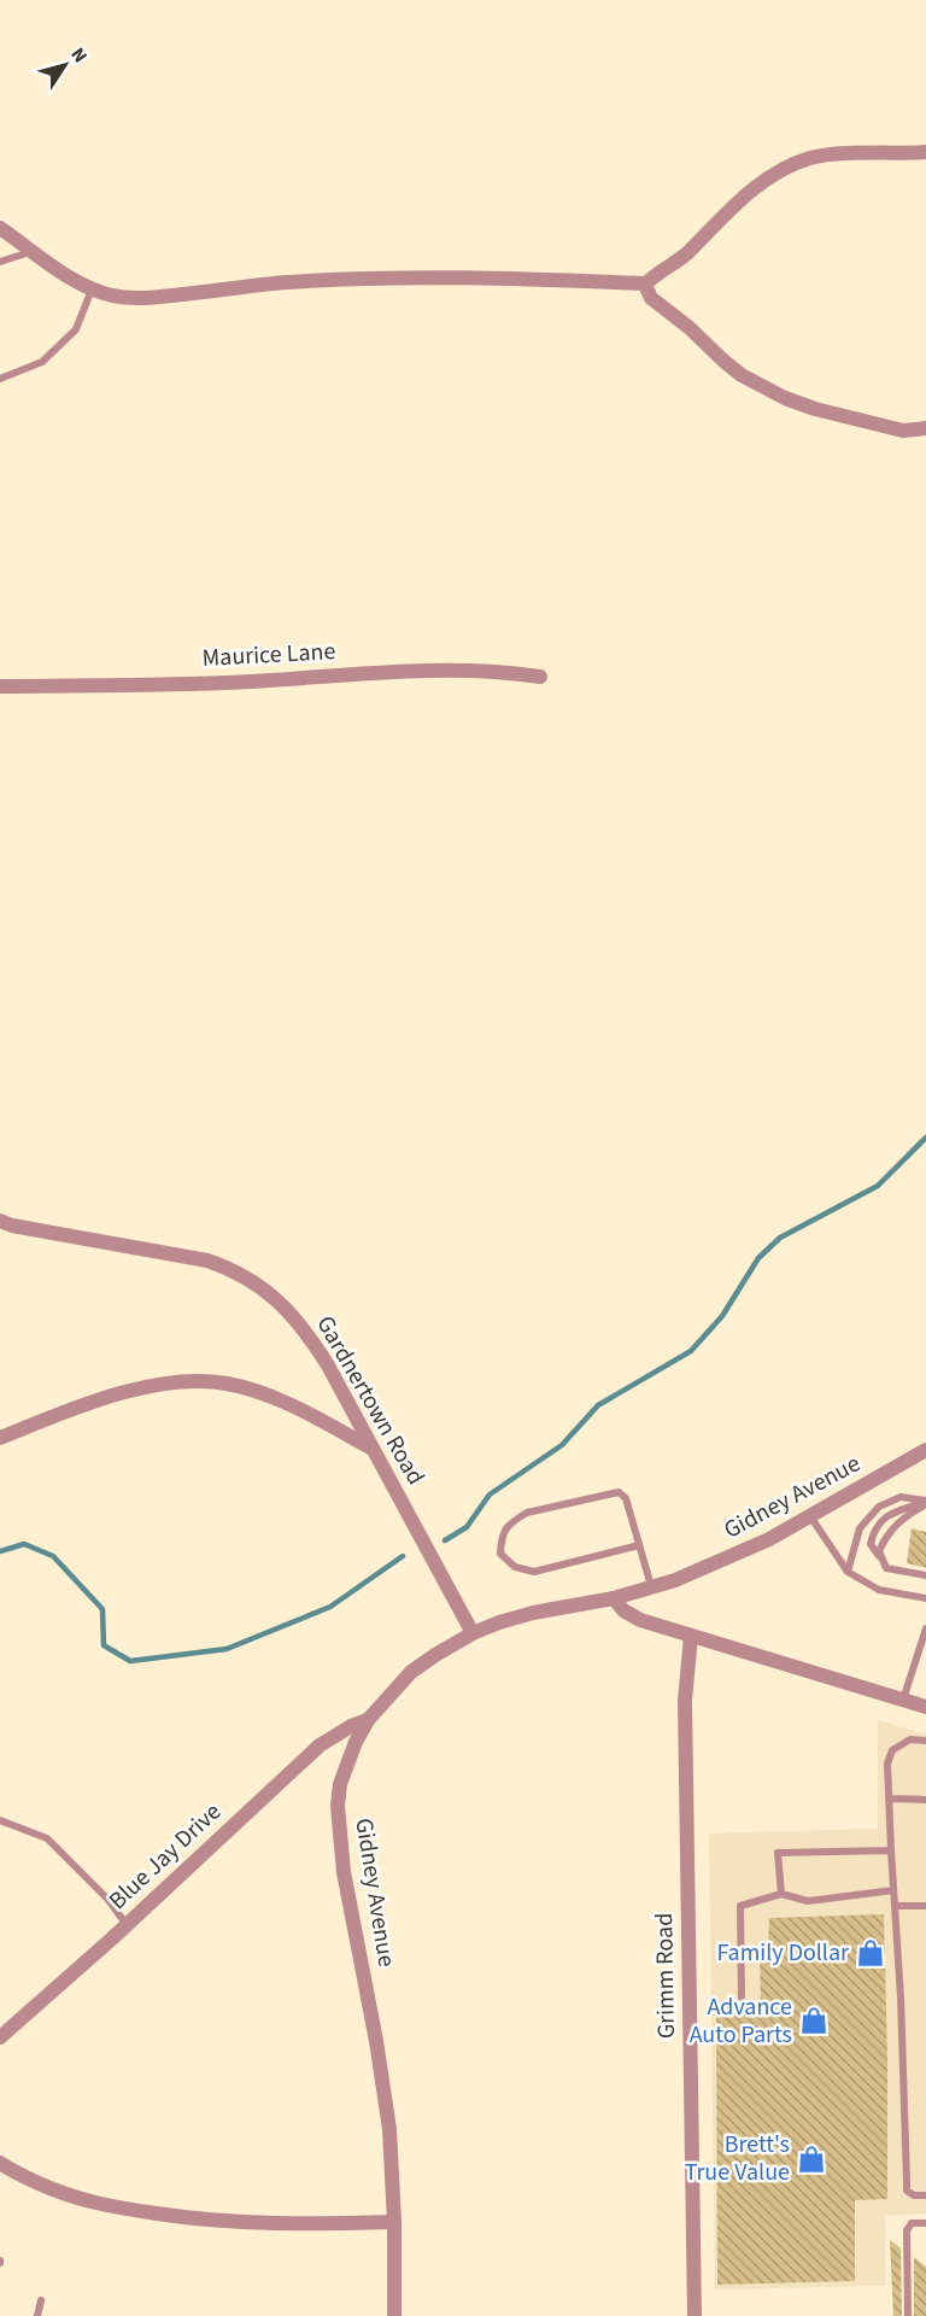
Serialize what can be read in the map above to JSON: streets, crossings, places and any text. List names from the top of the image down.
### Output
{
  "streets": {
    "street": [
      "Maurice Lane",
      "Gardnertown Road",
      "Gidney Avenue",
      "Blue Jay Drive",
      "Grimm Road"
    ]
  },
  "crossings": [
    ["Gardnertown Road", "Gidney Avenue"],
    ["Gidney Avenue", "Blue Jay Drive"]
  ],
  "places": {
    "shop": ["Family Dollar", "Advance Auto Parts", "Brett's True Value"]
  },
  "north": "top right"
}
